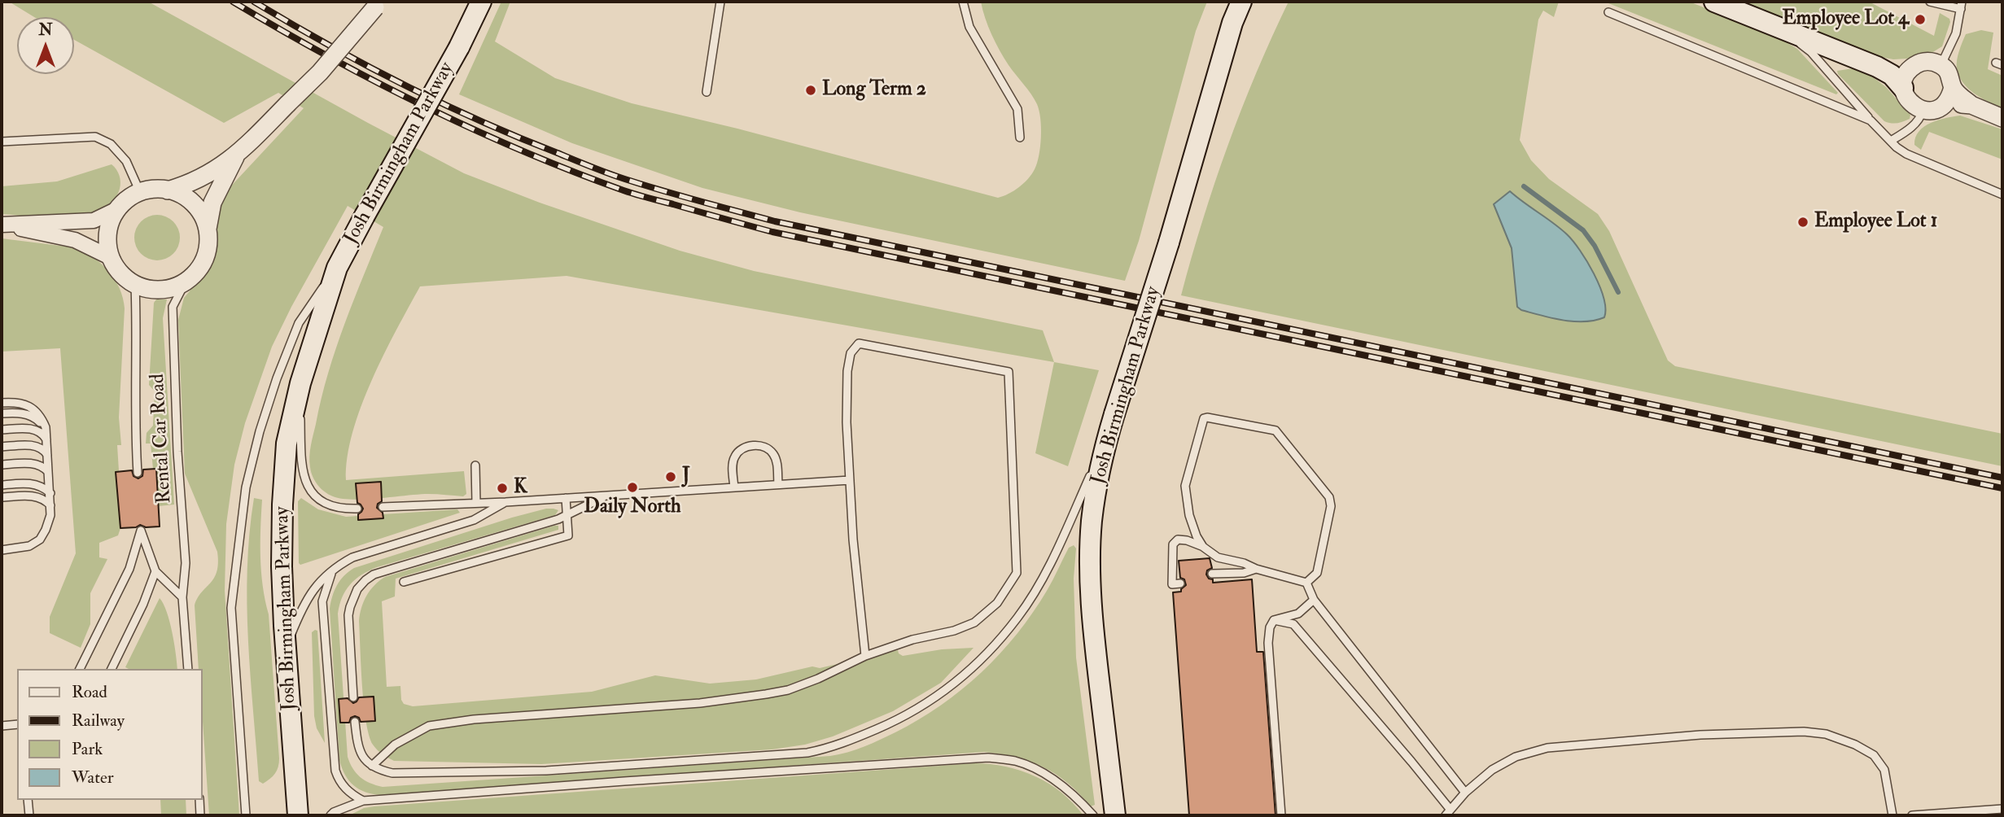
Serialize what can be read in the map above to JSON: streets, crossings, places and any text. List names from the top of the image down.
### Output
{
  "streets": {
    "main road": ["Josh Birmingham Parkway"],
    "lane": ["Rental Car Road"]
  },
  "places": [
    "Employee Lot 4",
    "Long Term 2",
    "Employee Lot 1",
    "J",
    "Daily North",
    "K"
  ],
  "legend": [
    "Road",
    "Railway",
    "Park",
    "Water"
  ],
  "north": "top"
}
